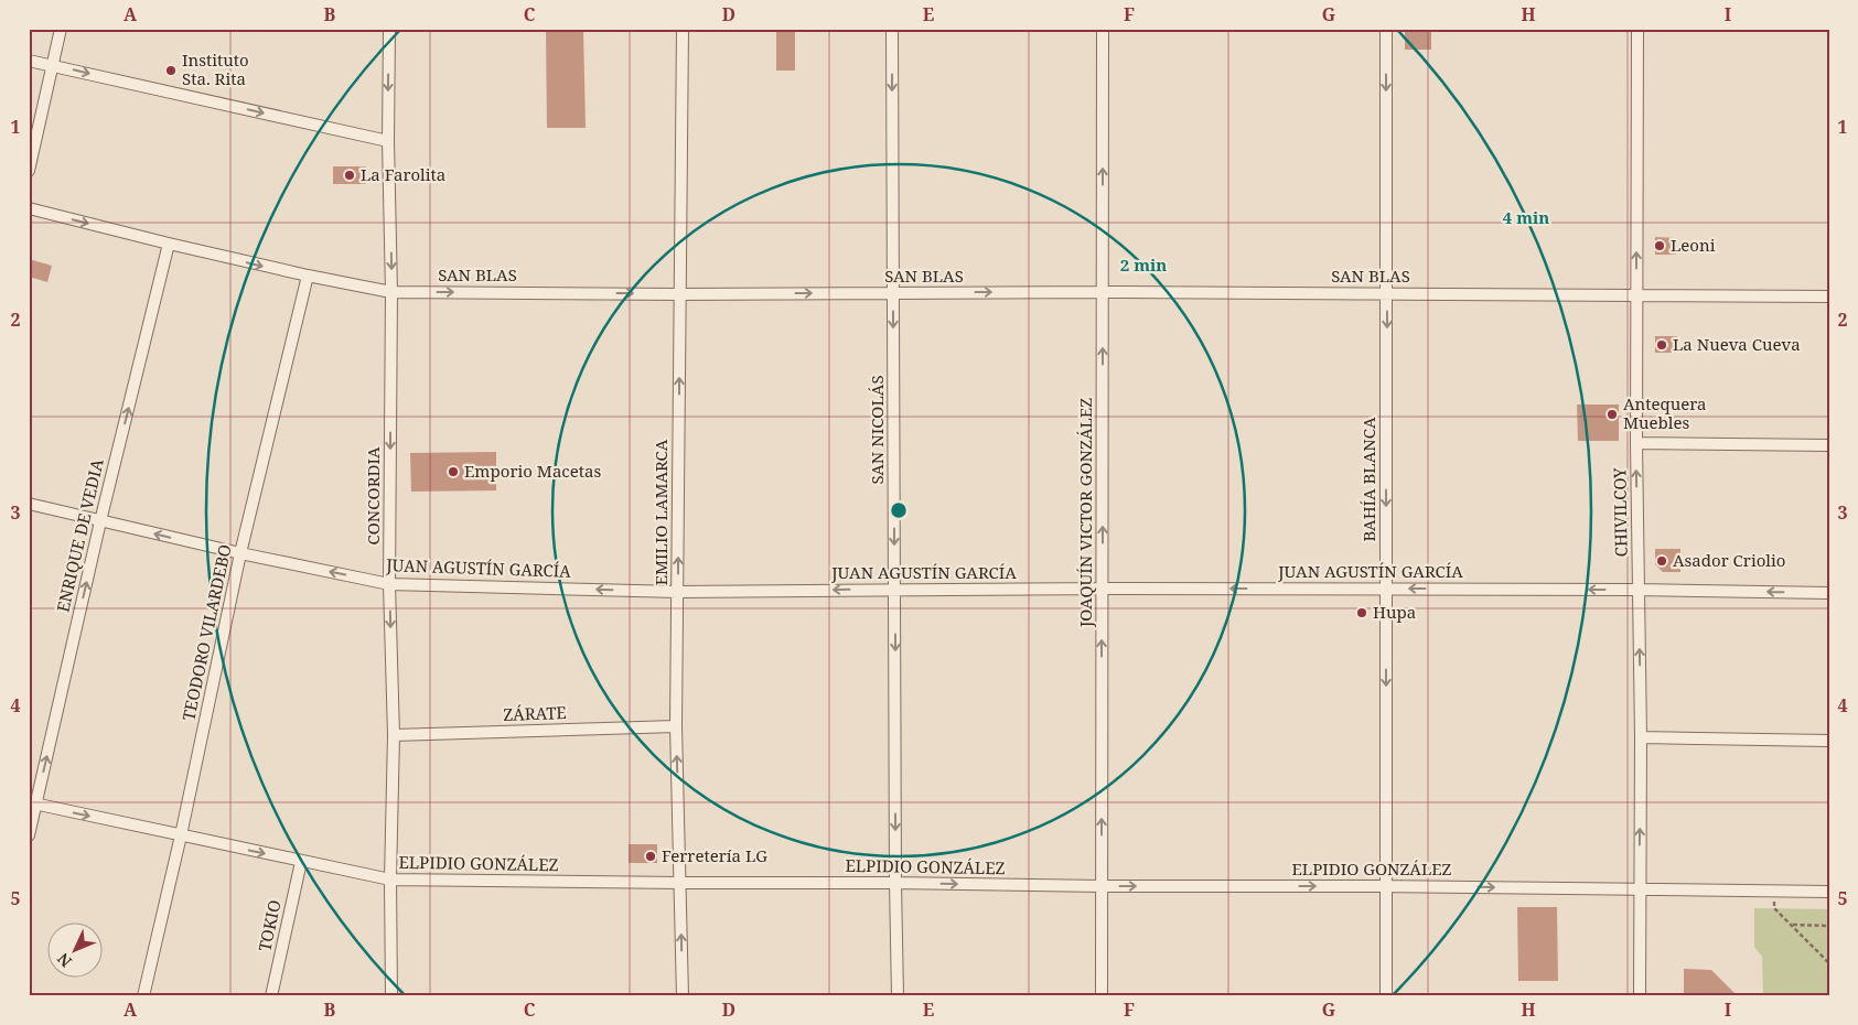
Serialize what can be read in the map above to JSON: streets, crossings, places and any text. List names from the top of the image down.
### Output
{
  "streets": {
    "street": [
      "SAN BLAS",
      "SAN NICOLÁS",
      "BAHÍA BLANCA",
      "CONCORDIA",
      "EMILIO LAMARCA",
      "JOAQUÍN VICTOR GONZÁLEZ",
      "CHIVILCOY",
      "ENRIQUE DE VEDIA",
      "JUAN AGUSTÍN GARCÍA",
      "TEODORO VILARDEBO",
      "ZÁRATE",
      "ELPIDIO GONZÁLEZ",
      "TOKIO"
    ]
  },
  "crossings": [
    ["SAN BLAS", "SAN NICOLÁS"],
    ["SAN BLAS", "BAHÍA BLANCA"],
    ["SAN BLAS", "CONCORDIA"],
    ["SAN BLAS", "EMILIO LAMARCA"],
    ["SAN BLAS", "JOAQUÍN VICTOR GONZÁLEZ"],
    ["SAN BLAS", "CHIVILCOY"],
    ["SAN BLAS", "ENRIQUE DE VEDIA"],
    ["SAN BLAS", "TEODORO VILARDEBO"],
    ["SAN NICOLÁS", "JUAN AGUSTÍN GARCÍA"],
    ["SAN NICOLÁS", "ELPIDIO GONZÁLEZ"],
    ["BAHÍA BLANCA", "JUAN AGUSTÍN GARCÍA"],
    ["BAHÍA BLANCA", "ELPIDIO GONZÁLEZ"],
    ["CONCORDIA", "JUAN AGUSTÍN GARCÍA"],
    ["CONCORDIA", "ZÁRATE"],
    ["CONCORDIA", "ELPIDIO GONZÁLEZ"],
    ["EMILIO LAMARCA", "JUAN AGUSTÍN GARCÍA"],
    ["EMILIO LAMARCA", "ZÁRATE"],
    ["EMILIO LAMARCA", "ELPIDIO GONZÁLEZ"],
    ["JOAQUÍN VICTOR GONZÁLEZ", "JUAN AGUSTÍN GARCÍA"],
    ["JOAQUÍN VICTOR GONZÁLEZ", "ELPIDIO GONZÁLEZ"],
    ["CHIVILCOY", "JUAN AGUSTÍN GARCÍA"],
    ["CHIVILCOY", "ELPIDIO GONZÁLEZ"],
    ["ENRIQUE DE VEDIA", "JUAN AGUSTÍN GARCÍA"],
    ["ENRIQUE DE VEDIA", "ELPIDIO GONZÁLEZ"],
    ["JUAN AGUSTÍN GARCÍA", "TEODORO VILARDEBO"],
    ["TEODORO VILARDEBO", "ELPIDIO GONZÁLEZ"],
    ["ELPIDIO GONZÁLEZ", "TOKIO"]
  ],
  "one_way": [
    "SAN BLAS",
    "SAN NICOLÁS",
    "BAHÍA BLANCA",
    "CONCORDIA",
    "EMILIO LAMARCA",
    "JOAQUÍN VICTOR GONZÁLEZ",
    "CHIVILCOY",
    "ENRIQUE DE VEDIA",
    "JUAN AGUSTÍN GARCÍA",
    "ELPIDIO GONZÁLEZ"
  ],
  "places": [
    "Instituto Sta. Rita",
    "La Farolita",
    "Leoni",
    "La Nueva Cueva",
    "Antequera Muebles",
    "Emporio Macetas",
    "Asador Criolio",
    "Hupa",
    "Ferretería LG"
  ],
  "north": "bottom left",
  "grid": {
    "columns": [
      "A",
      "B",
      "C",
      "D",
      "E",
      "F",
      "G",
      "H",
      "I"
    ],
    "rows": [
      "1",
      "2",
      "3",
      "4",
      "5"
    ]
  },
  "rings": ["4 min", "2 min"]
}
